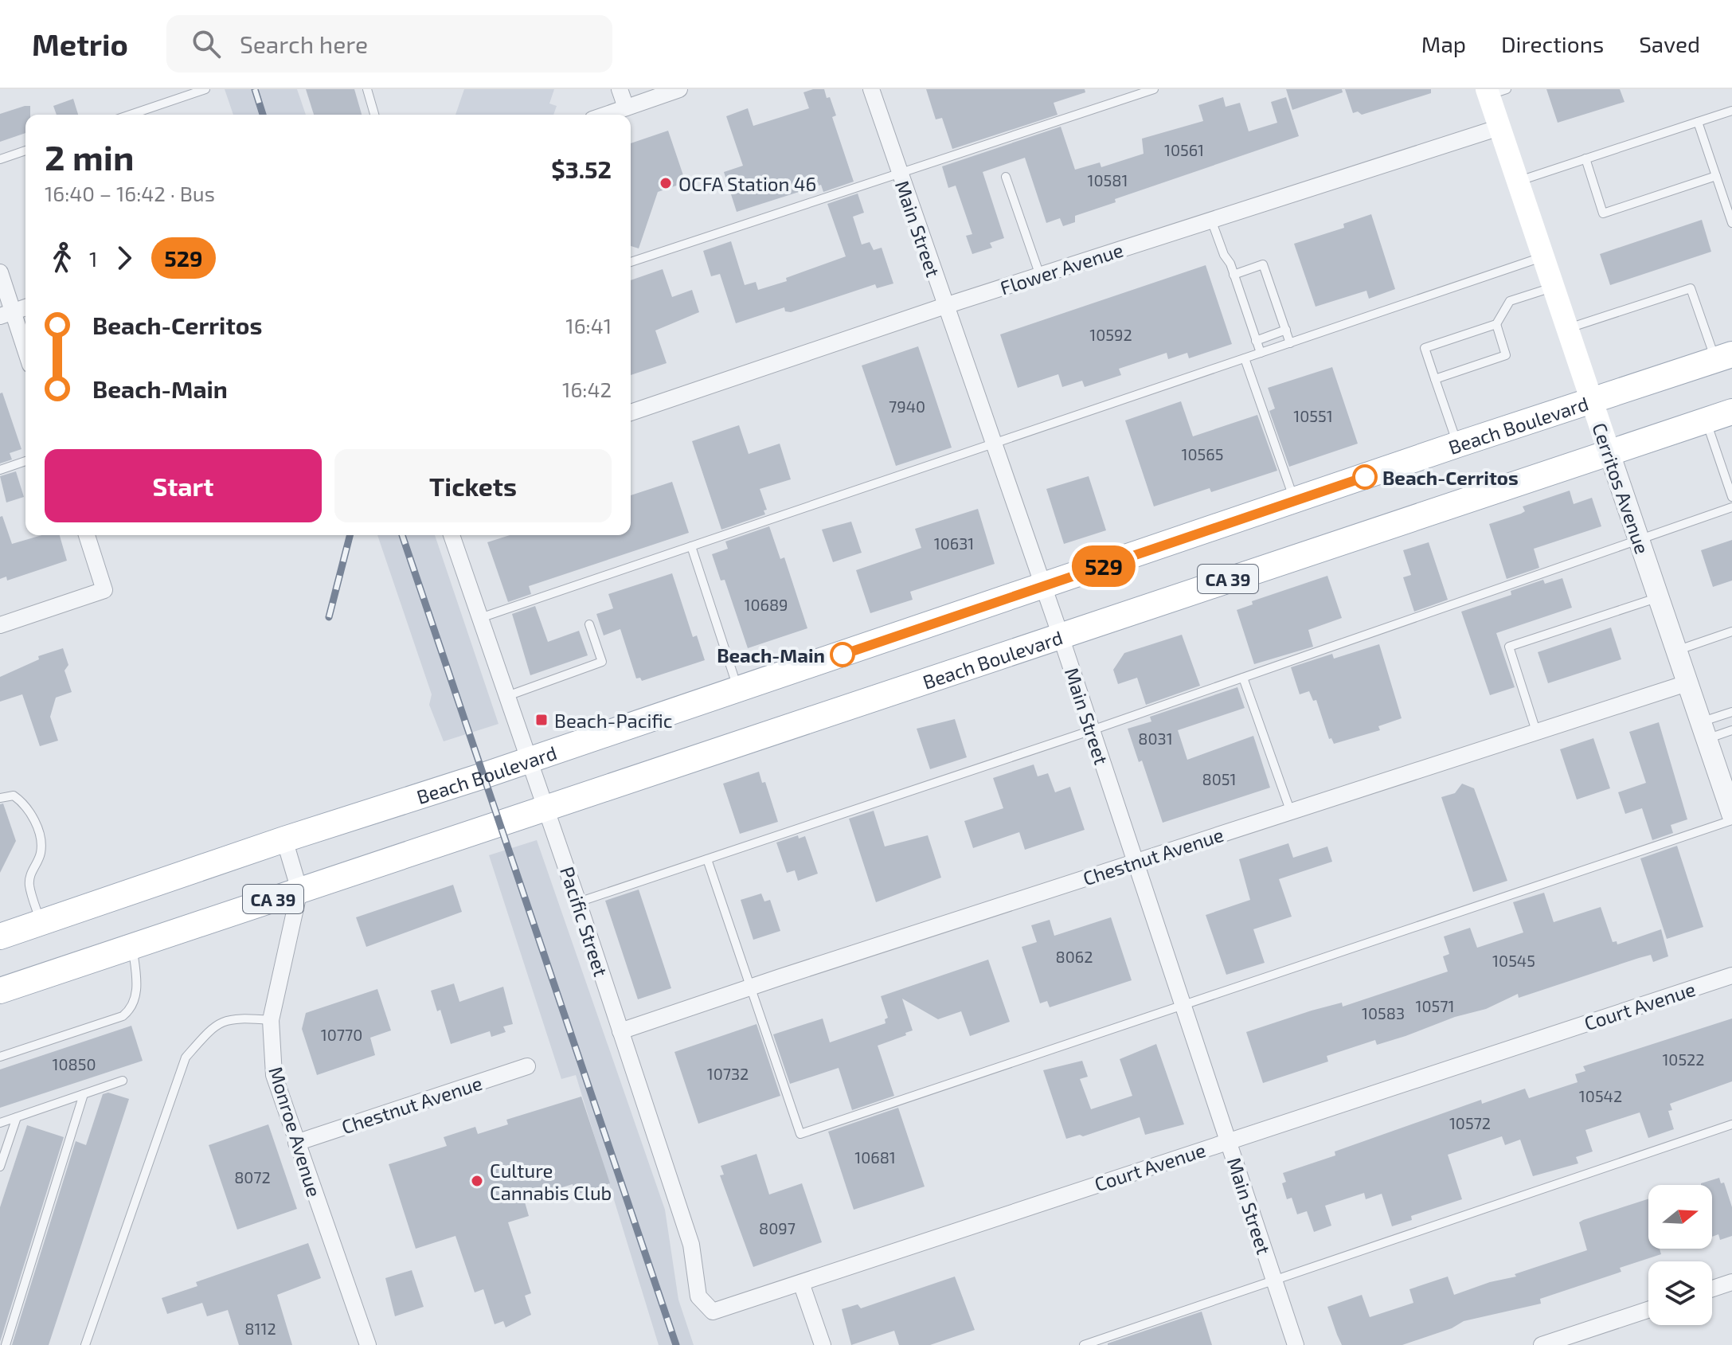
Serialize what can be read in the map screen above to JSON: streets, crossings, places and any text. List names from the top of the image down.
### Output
{
  "streets": {
    "main road": ["Beach Boulevard", "Cerritos Avenue", "CA 39"],
    "street": [
      "Main Street",
      "Flower Avenue",
      "Chestnut Avenue",
      "Pacific Street",
      "Court Avenue",
      "Monroe Avenue"
    ]
  },
  "crossings": [
    ["Main Street", "Flower Avenue"],
    ["Main Street", "Beach Boulevard"],
    ["Main Street", "Chestnut Avenue"],
    ["Main Street", "Court Avenue"],
    ["Flower Avenue", "Cerritos Avenue"],
    ["Beach Boulevard", "Cerritos Avenue"],
    ["Beach Boulevard", "Pacific Street"],
    ["Beach Boulevard", "Monroe Avenue"],
    ["Cerritos Avenue", "Chestnut Avenue"],
    ["Chestnut Avenue", "Pacific Street"],
    ["Chestnut Avenue", "Monroe Avenue"],
    ["Pacific Street", "Court Avenue"]
  ],
  "places": {
    "other": [
      "OCFA Station 46",
      "Beach-Cerritos",
      "Beach-Main",
      "Culture Cannabis Club"
    ],
    "transit": ["Beach-Pacific"]
  },
  "lines": ["bus line 529"],
  "house_numbers": [
    "10561",
    "10581",
    "10592",
    "7940",
    "10551",
    "10565",
    "10631",
    "10689",
    "8031",
    "8051",
    "8062",
    "10545",
    "10571",
    "10583",
    "10770",
    "10522",
    "10850",
    "10732",
    "10542",
    "10572",
    "10681",
    "8072",
    "8097",
    "8112"
  ],
  "north": "right",
  "page": {
    "header": "Metrio",
    "search": "Search here",
    "nav": ["Map", "Directions", "Saved"],
    "on_map": "529",
    "heading": ["2 min", "16:40 – 16:42 · Bus", "$3.52"],
    "legs": ["1", "529"],
    "list": [
      {
        "name": "Beach-Cerritos",
        "value": "16:41"
      },
      {
        "name": "Beach-Main",
        "value": "16:42"
      }
    ],
    "buttons": ["Start", "Tickets"]
  }
}
